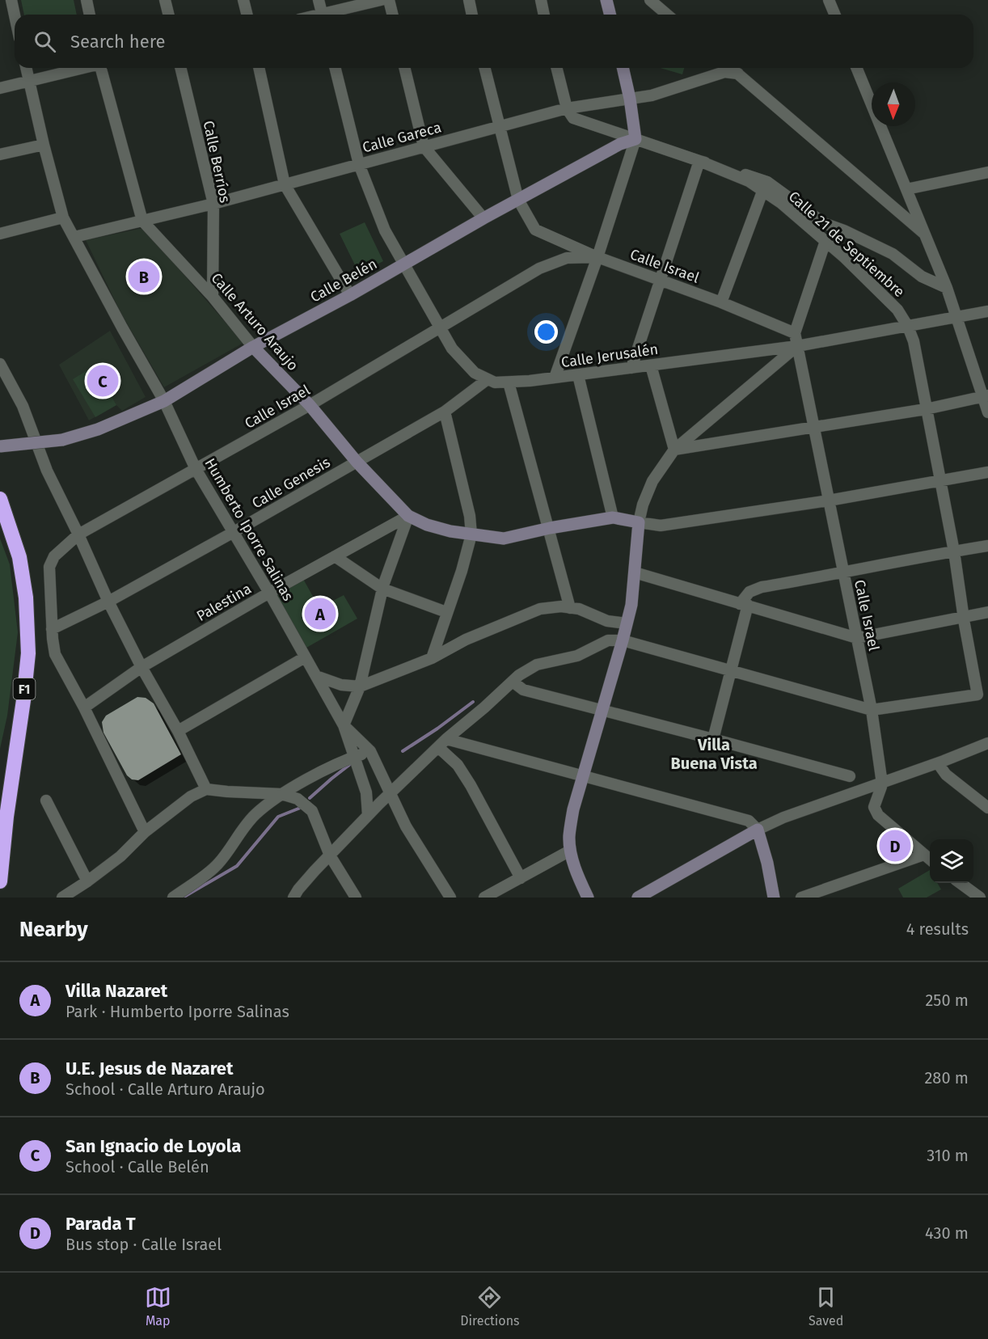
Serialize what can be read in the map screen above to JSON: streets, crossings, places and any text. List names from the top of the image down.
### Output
{
  "streets": {
    "highway": ["F1"],
    "street": [
      "Calle Gareca",
      "Calle Berríos",
      "Calle 21 de Septiembre",
      "Calle Israel",
      "Calle Belén",
      "Calle Arturo Araujo",
      "Calle Jerusalén",
      "Calle Genesis",
      "Humberto Iporre Salinas",
      "Palestina"
    ]
  },
  "crossings": [
    ["Calle Gareca", "Calle Berríos"],
    ["Calle Gareca", "Calle 21 de Septiembre"],
    ["Calle Gareca", "Calle Arturo Araujo"],
    ["Calle Gareca", "Calle Jerusalén"],
    ["Calle Gareca", "Humberto Iporre Salinas"],
    ["Calle Berríos", "Calle Arturo Araujo"],
    ["Calle 21 de Septiembre", "Calle Israel"],
    ["Calle 21 de Septiembre", "Calle Belén"],
    ["Calle 21 de Septiembre", "Calle Jerusalén"],
    ["Calle Israel", "Calle Arturo Araujo"],
    ["Calle Israel", "Calle Jerusalén"],
    ["Calle Israel", "Calle Genesis"],
    ["Calle Israel", "Humberto Iporre Salinas"],
    ["Calle Belén", "Calle Arturo Araujo"],
    ["Calle Belén", "Calle Jerusalén"],
    ["Calle Belén", "Humberto Iporre Salinas"],
    ["Calle Arturo Araujo", "Calle Genesis"],
    ["Calle Arturo Araujo", "Palestina"],
    ["Calle Jerusalén", "Calle Genesis"],
    ["Calle Genesis", "Humberto Iporre Salinas"],
    ["Humberto Iporre Salinas", "Palestina"]
  ],
  "districts": ["Villa Buena Vista"],
  "north": "bottom",
  "page": {
    "search": "Search here",
    "pins": [
      "B",
      "C",
      "A",
      "D"
    ],
    "heading": ["Nearby", "4 results"],
    "list": [
      {
        "mark": "A",
        "name": "Villa Nazaret",
        "note": "Park · Humberto Iporre Salinas",
        "value": "250 m"
      },
      {
        "mark": "B",
        "name": "U.E. Jesus de Nazaret",
        "note": "School · Calle Arturo Araujo",
        "value": "280 m"
      },
      {
        "mark": "C",
        "name": "San Ignacio de Loyola",
        "note": "School · Calle Belén",
        "value": "310 m"
      },
      {
        "mark": "D",
        "name": "Parada T",
        "note": "Bus stop · Calle Israel",
        "value": "430 m"
      }
    ],
    "nav": ["Map", "Directions", "Saved"]
  }
}
